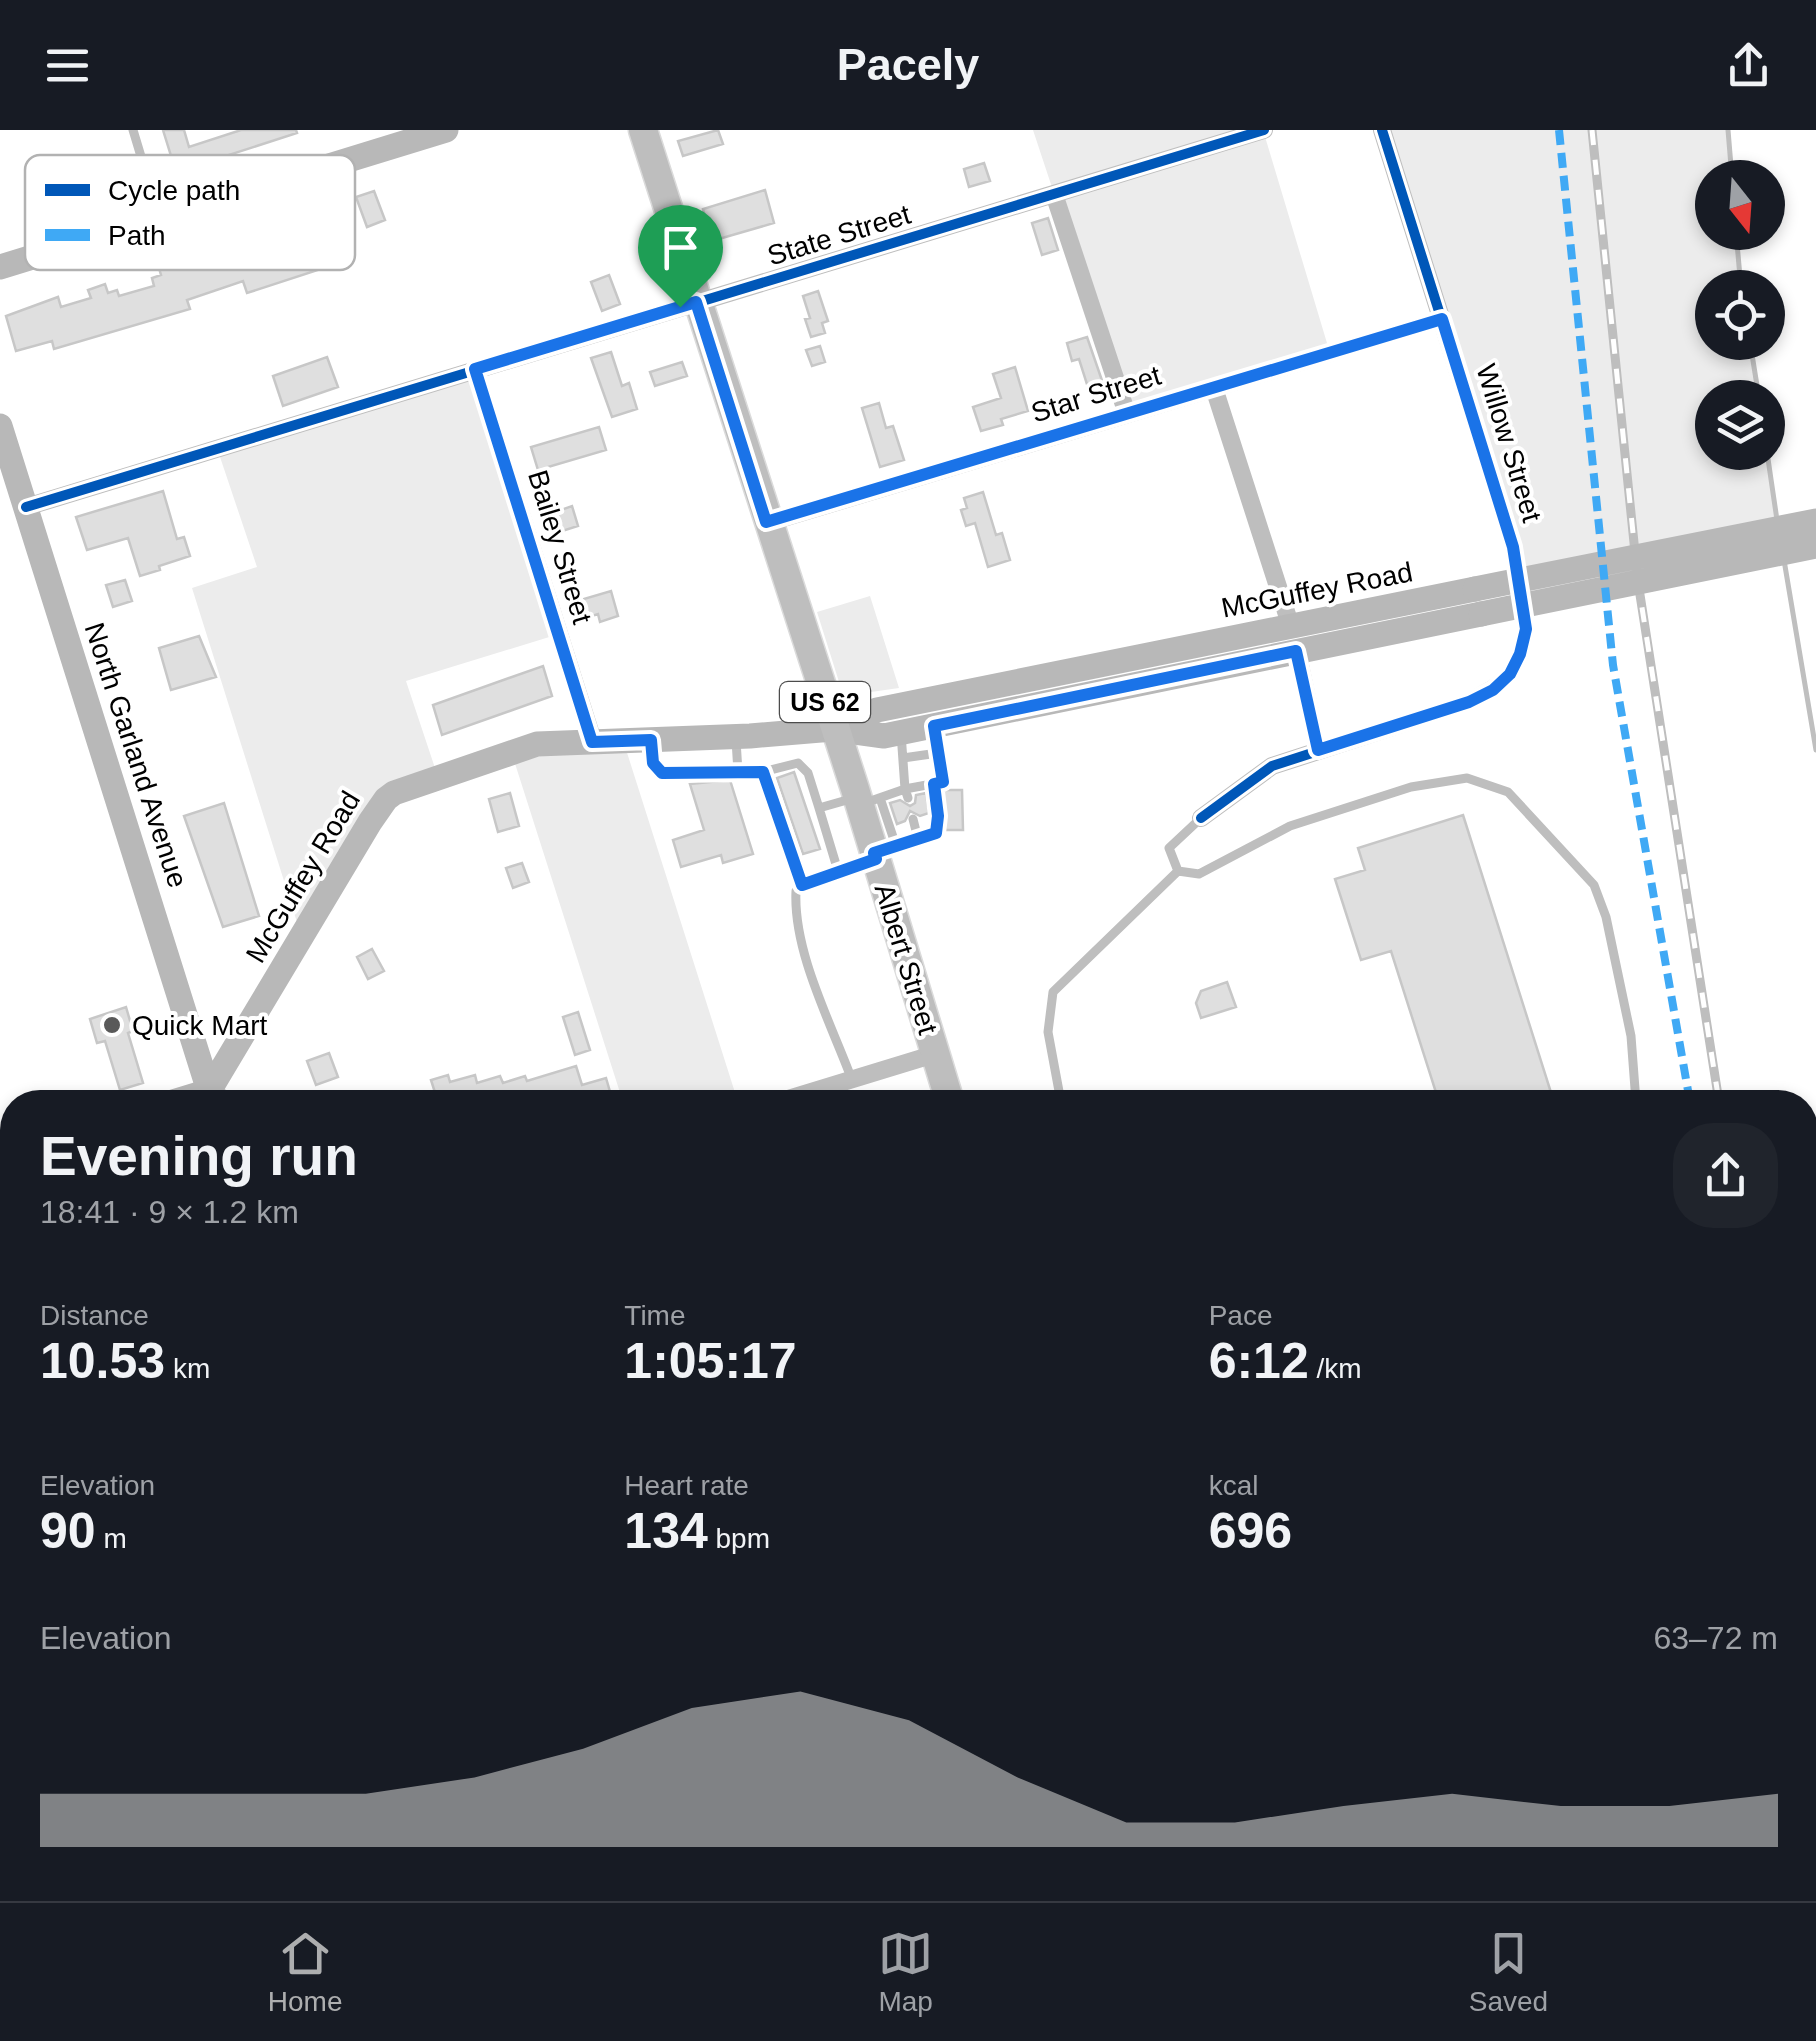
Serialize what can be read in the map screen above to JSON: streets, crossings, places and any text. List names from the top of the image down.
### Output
{
  "streets": {
    "main road": ["US 62", "Albert Street"],
    "street": [
      "State Street",
      "Star Street",
      "Willow Street",
      "Bailey Street",
      "McGuffey Road",
      "North Garland Avenue"
    ]
  },
  "crossings": [
    ["State Street", "Bailey Street"],
    ["State Street", "North Garland Avenue"],
    ["State Street", "Albert Street"],
    ["Star Street", "Willow Street"],
    ["Star Street", "Albert Street"],
    ["Bailey Street", "McGuffey Road"],
    ["McGuffey Road", "Albert Street"]
  ],
  "places": ["Quick Mart"],
  "legend": ["Cycle path", "Path"],
  "north": "bottom",
  "page": {
    "header": "Pacely",
    "heading": ["Evening run", "18:41 · 9 × 1.2 km"],
    "stats": [
      ["Distance", "10.53 km"],
      ["Time", "1:05:17"],
      ["Pace", "6:12 /km"],
      ["Elevation", "90 m"],
      ["Heart rate", "134 bpm"],
      ["kcal", "696"]
    ],
    "chart": ["Elevation", "63–72 m"],
    "tabs": ["Home", "Map", "Saved"]
  }
}
